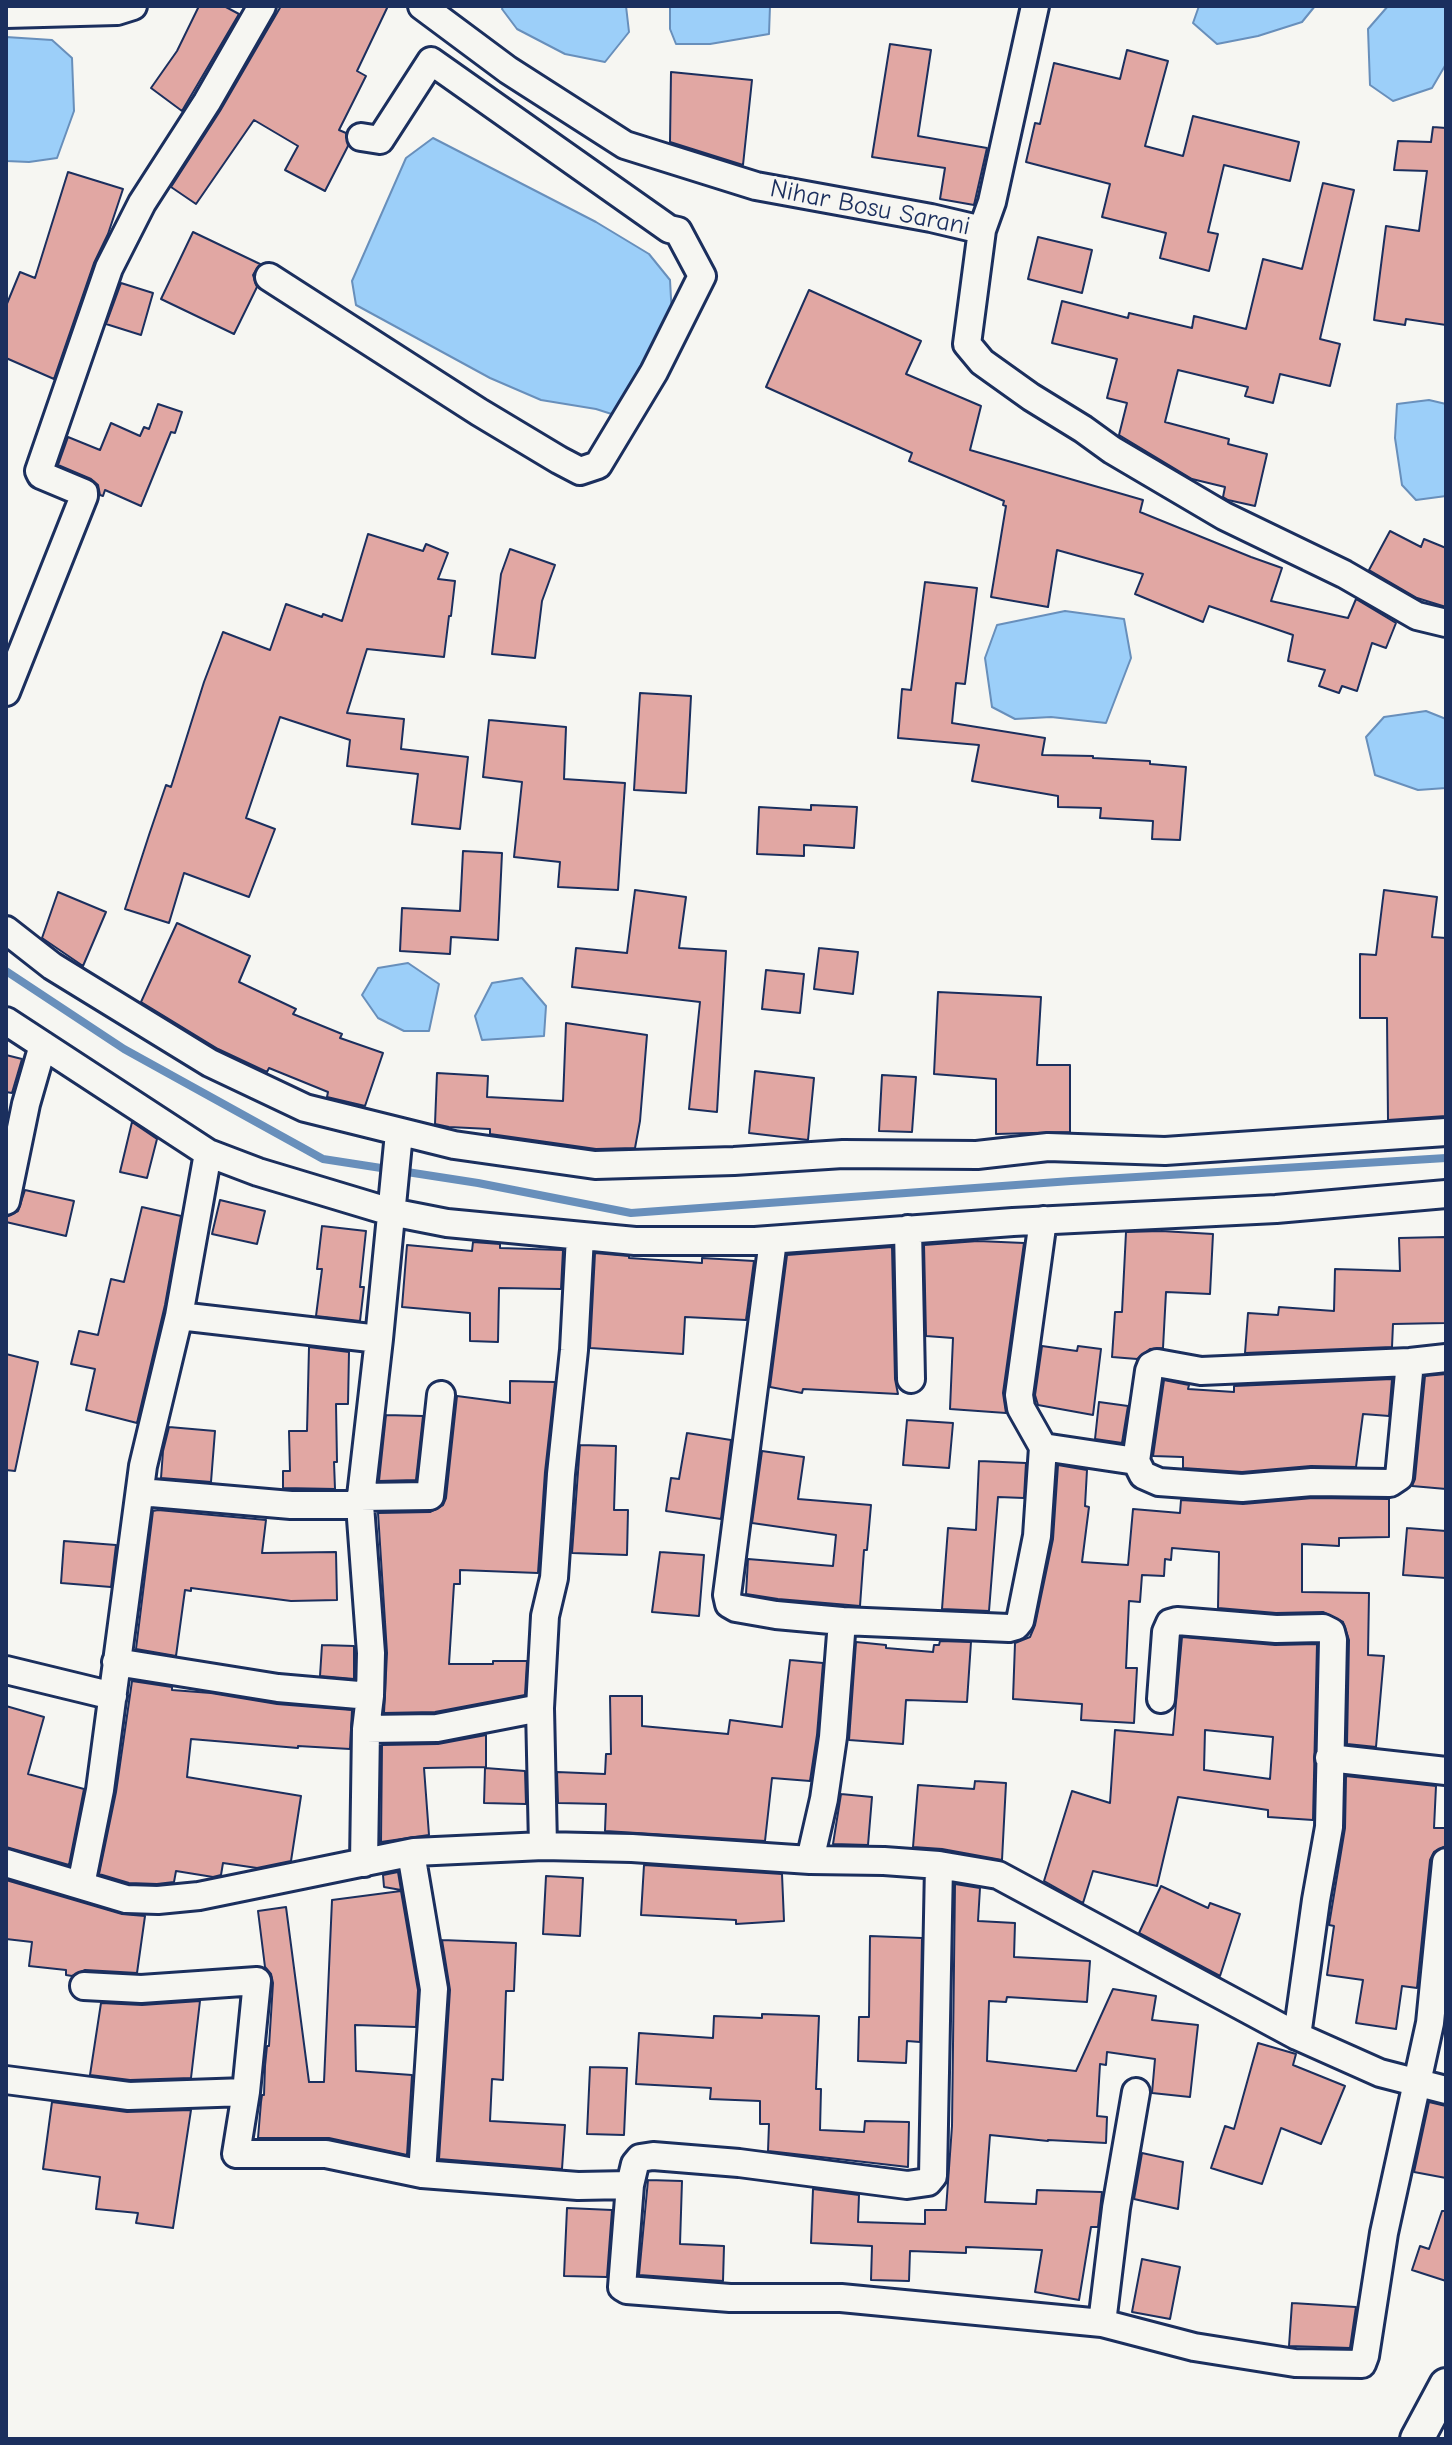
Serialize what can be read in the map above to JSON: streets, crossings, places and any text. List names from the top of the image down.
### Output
{
  "streets": {
    "street": ["Nihar Bosu Sarani"]
  }
}
